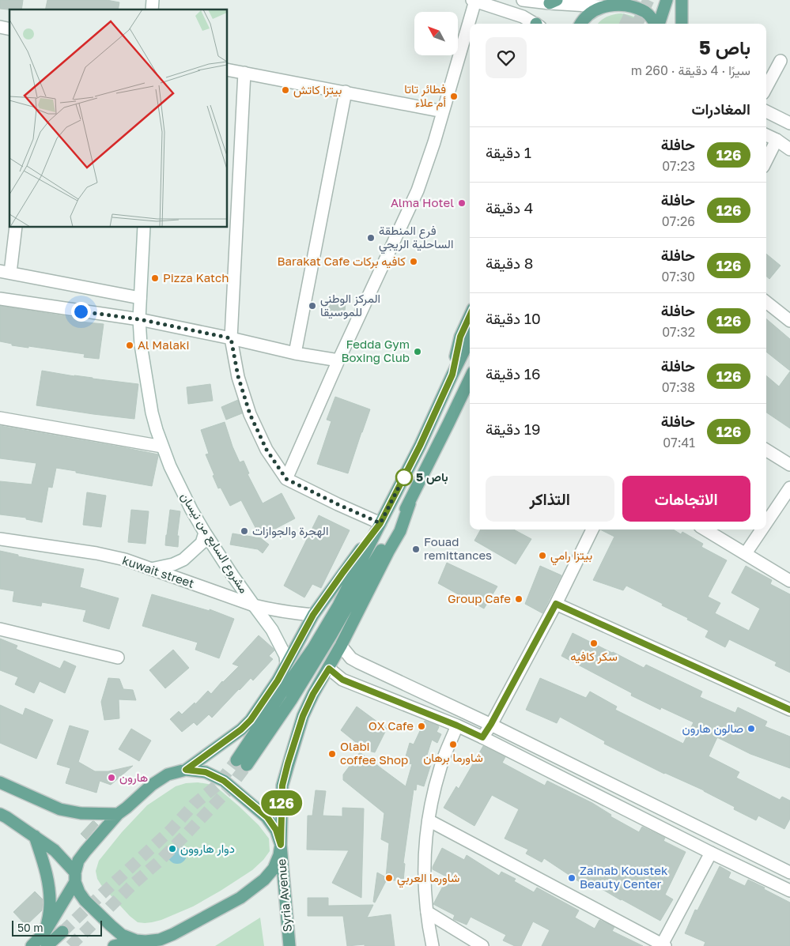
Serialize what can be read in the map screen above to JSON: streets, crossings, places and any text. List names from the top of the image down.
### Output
{
  "streets": {
    "main road": ["Syria Avenue"],
    "street": ["مشروع السابع من نيسان", "kuwait street"]
  },
  "crossings": [
    ["مشروع السابع من نيسان", "kuwait street"]
  ],
  "places": [
    "بيتزا كاتش",
    "فطائر تاتا أم علاء",
    "Alma Hotel",
    "فرع المنطقة الساحلية الريجي",
    "Barakat Cafe كافيه بركات",
    "Pizza Katch",
    "المركز الوطني للموسيقا",
    "Al Malaki",
    "Fedda Gym Boxing Club",
    "باص 5",
    "الهجرة والجوازات",
    "Fouad remittances",
    "بيتزا رامي",
    "Group Cafe",
    "سكر كافيه",
    "OX Cafe",
    "صالون هارون",
    "شاورما برهان",
    "Olabi coffee Shop",
    "هارون",
    "دوار هاروون",
    "شاورما العربي",
    "Zainab Koustek Beauty Center"
  ],
  "lines": ["bus line 126"],
  "scale_bar": "50 m",
  "north": "top left",
  "page": {
    "on_map": "126",
    "heading": [
      ["باص 5", "سيرًا · 4 دقيقة · 260 m"],
      "المغادرات"
    ],
    "list": [
      {
        "mark": "126",
        "name": "حافلة",
        "note": "07:23",
        "value": "1 دقيقة"
      },
      {
        "mark": "126",
        "name": "حافلة",
        "note": "07:26",
        "value": "4 دقيقة"
      },
      {
        "mark": "126",
        "name": "حافلة",
        "note": "07:30",
        "value": "8 دقيقة"
      },
      {
        "mark": "126",
        "name": "حافلة",
        "note": "07:32",
        "value": "10 دقيقة"
      },
      {
        "mark": "126",
        "name": "حافلة",
        "note": "07:38",
        "value": "16 دقيقة"
      },
      {
        "mark": "126",
        "name": "حافلة",
        "note": "07:41",
        "value": "19 دقيقة"
      }
    ],
    "buttons": ["الاتجاهات", "التذاكر"],
    "scale": "50 m"
  }
}
